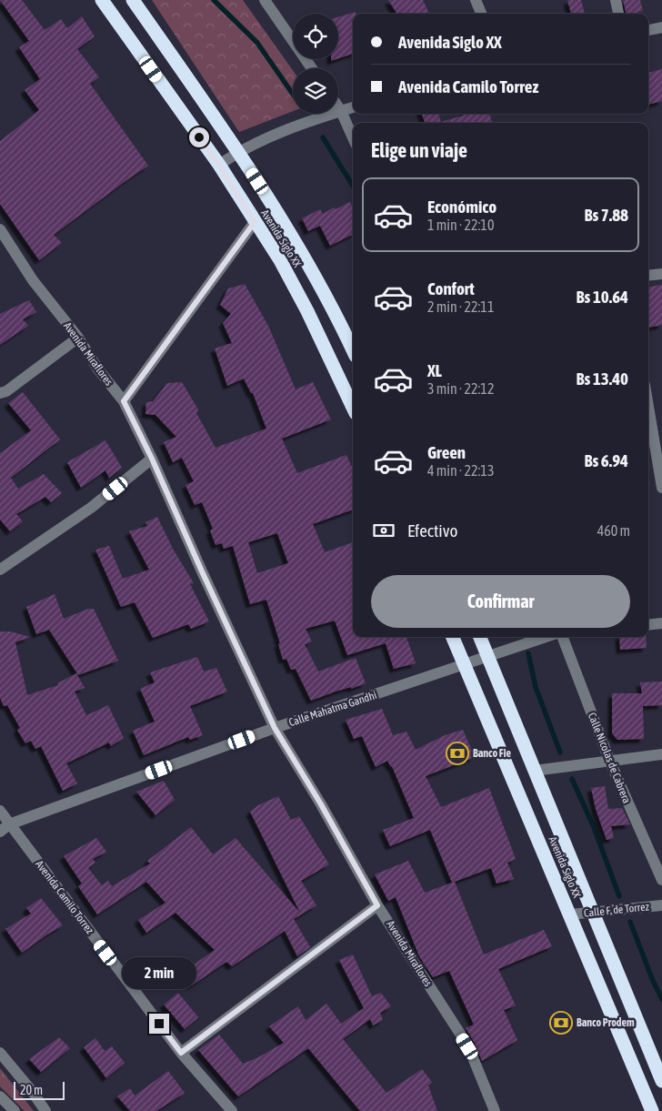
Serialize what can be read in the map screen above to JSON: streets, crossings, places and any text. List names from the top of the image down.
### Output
{
  "streets": {
    "highway": ["Avenida Siglo XX"],
    "street": [
      "Avenida Miraflores",
      "Calle Mahatma Gandhi",
      "Calle Nicolas de Cabrera",
      "Avenida Camilo Torrez",
      "Calle F. de Torrez"
    ]
  },
  "crossings": [
    ["Avenida Siglo XX", "Calle Mahatma Gandhi"],
    ["Avenida Siglo XX", "Calle F. de Torrez"],
    ["Avenida Miraflores", "Calle Mahatma Gandhi"],
    ["Calle Mahatma Gandhi", "Avenida Camilo Torrez"]
  ],
  "places": {
    "bank": ["Banco Fie", "Banco Prodem"]
  },
  "scale_bar": "20 m",
  "page": {
    "banner": ["Avenida Siglo XX", "Avenida Camilo Torrez"],
    "heading": "Elige un viaje",
    "list": [
      {
        "name": "Económico",
        "note": "1 min · 22:10",
        "value": "Bs 7.88"
      },
      {
        "name": "Confort",
        "note": "2 min · 22:11",
        "value": "Bs 10.64"
      },
      {
        "name": "XL",
        "note": "3 min · 22:12",
        "value": "Bs 13.40"
      },
      {
        "name": "Green",
        "note": "4 min · 22:13",
        "value": "Bs 6.94"
      }
    ],
    "pay": ["Efectivo", "460 m"],
    "buttons": "Confirmar",
    "bubble": "2 min",
    "scale": "20 m"
  }
}
